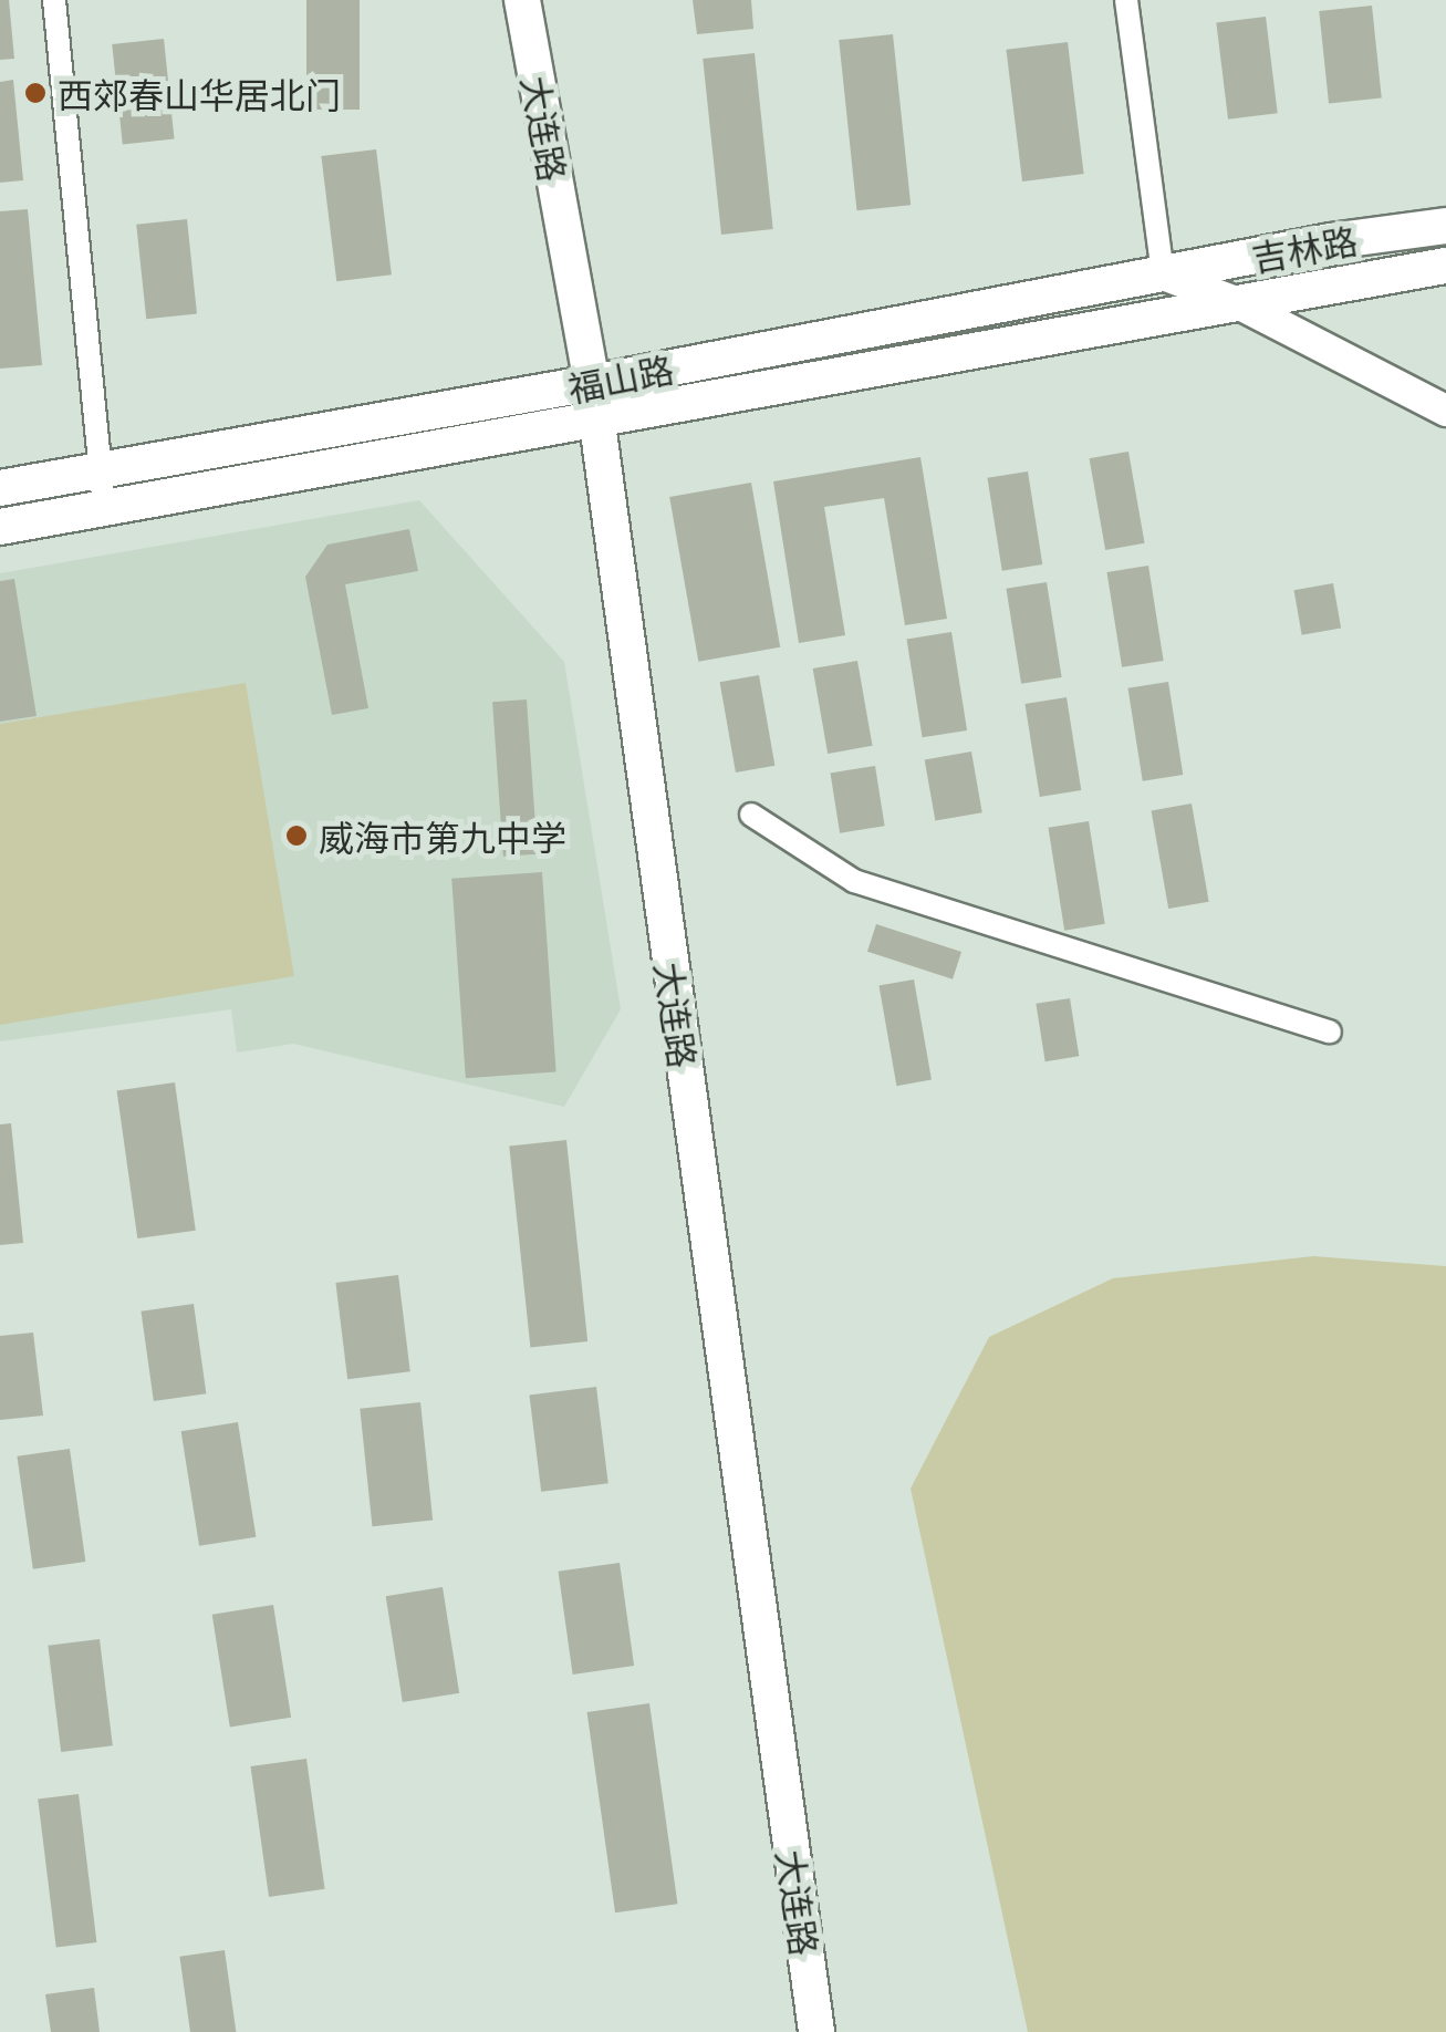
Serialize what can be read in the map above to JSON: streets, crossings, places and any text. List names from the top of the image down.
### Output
{
  "streets": {
    "main road": ["大连路", "吉林路", "福山路"]
  },
  "crossings": [
    ["大连路", "福山路"],
    ["吉林路", "福山路"]
  ],
  "places": ["西郊春山华居北门", "威海市第九中学"]
}
